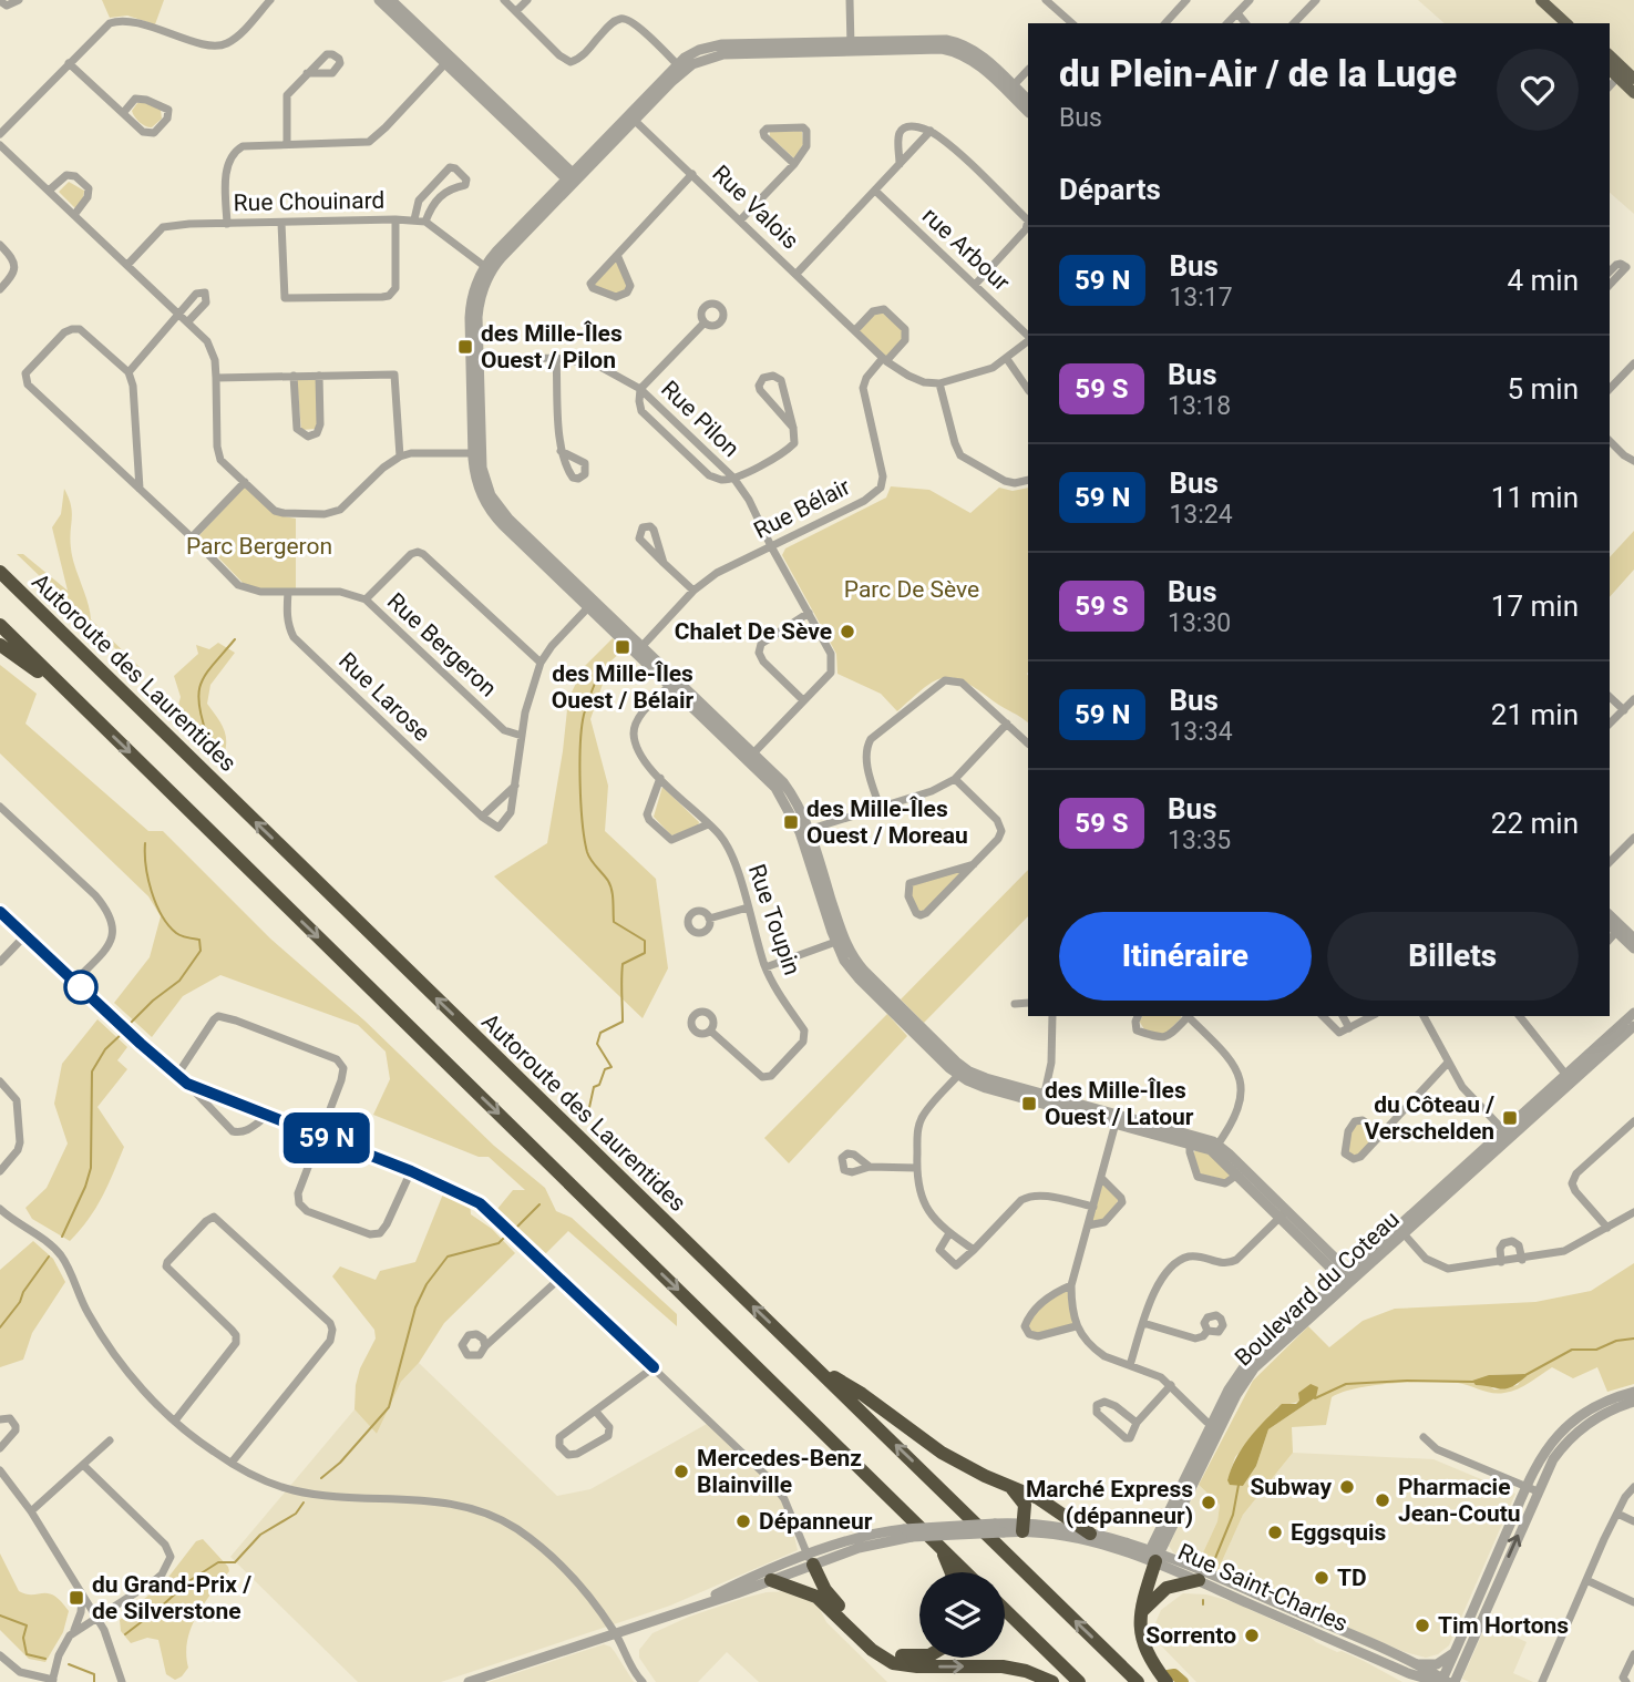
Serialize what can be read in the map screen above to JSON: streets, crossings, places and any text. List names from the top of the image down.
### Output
{
  "streets": {
    "highway": ["Autoroute des Laurentides"],
    "street": [
      "Rue Chouinard",
      "Rue Valois",
      "rue Arbour",
      "Rue Pilon",
      "Rue Bélair",
      "Rue Bergeron",
      "Rue Larose",
      "Rue Toupin",
      "Boulevard du Coteau",
      "Rue Saint-Charles"
    ]
  },
  "crossings": [
    ["Rue Valois", "Rue Bélair"],
    ["Rue Pilon", "Rue Bélair"],
    ["Rue Bergeron", "Rue Larose"],
    ["Boulevard du Coteau", "Rue Saint-Charles"]
  ],
  "parks": ["Parc Bergeron", "Parc De Sève"],
  "places": {
    "transit": [
      "des Mille-Îles Ouest / Pilon",
      "des Mille-Îles Ouest / Bélair",
      "des Mille-Îles Ouest / Moreau",
      "des Mille-Îles Ouest / Latour",
      "du Côteau / Verschelden",
      "du Grand-Prix / de Silverstone"
    ],
    "other": [
      "Chalet De Sève",
      "Mercedes-Benz Blainville",
      "Subway",
      "Pharmacie Jean-Coutu",
      "Marché Express (dépanneur)",
      "Dépanneur",
      "Eggsquis",
      "TD",
      "Tim Hortons",
      "Sorrento"
    ]
  },
  "page": {
    "on_map": "59 N",
    "heading": [
      ["du Plein-Air / de la Luge", "Bus"],
      "Départs"
    ],
    "list": [
      {
        "mark": "59 N",
        "name": "Bus",
        "note": "13:17",
        "value": "4 min"
      },
      {
        "mark": "59 S",
        "name": "Bus",
        "note": "13:18",
        "value": "5 min"
      },
      {
        "mark": "59 N",
        "name": "Bus",
        "note": "13:24",
        "value": "11 min"
      },
      {
        "mark": "59 S",
        "name": "Bus",
        "note": "13:30",
        "value": "17 min"
      },
      {
        "mark": "59 N",
        "name": "Bus",
        "note": "13:34",
        "value": "21 min"
      },
      {
        "mark": "59 S",
        "name": "Bus",
        "note": "13:35",
        "value": "22 min"
      }
    ],
    "buttons": ["Itinéraire", "Billets"]
  }
}
